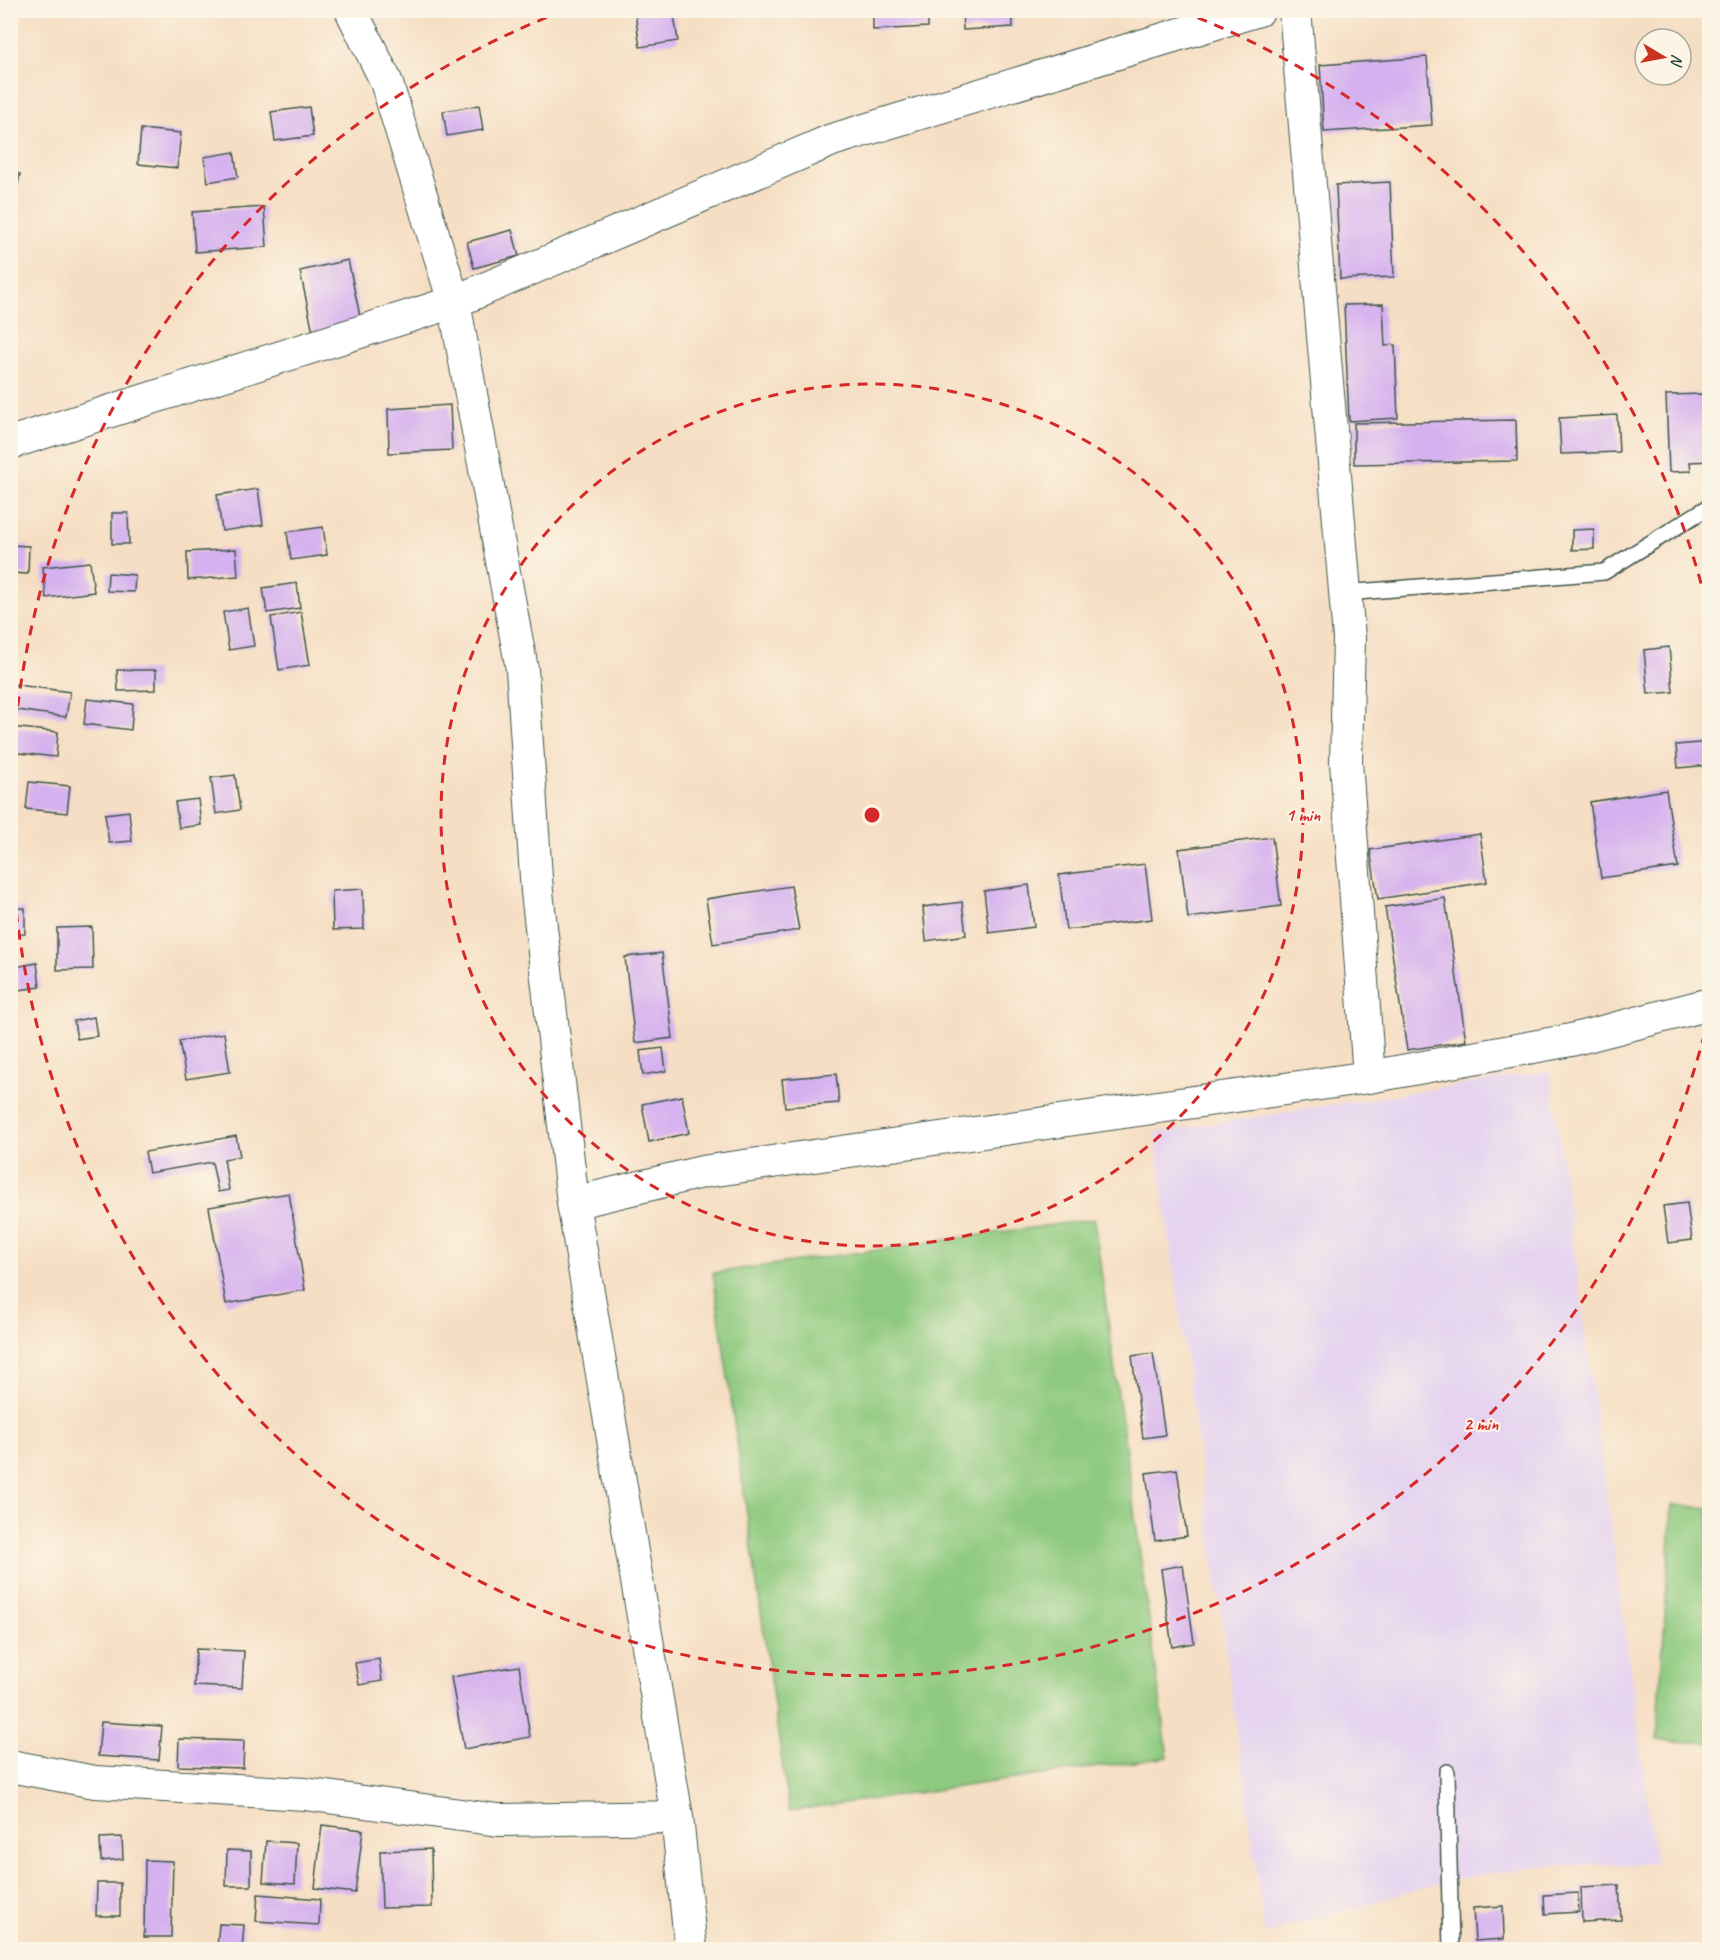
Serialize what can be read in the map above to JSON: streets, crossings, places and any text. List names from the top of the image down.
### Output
{
  "north": "right",
  "rings": ["1 min", "2 min"]
}
